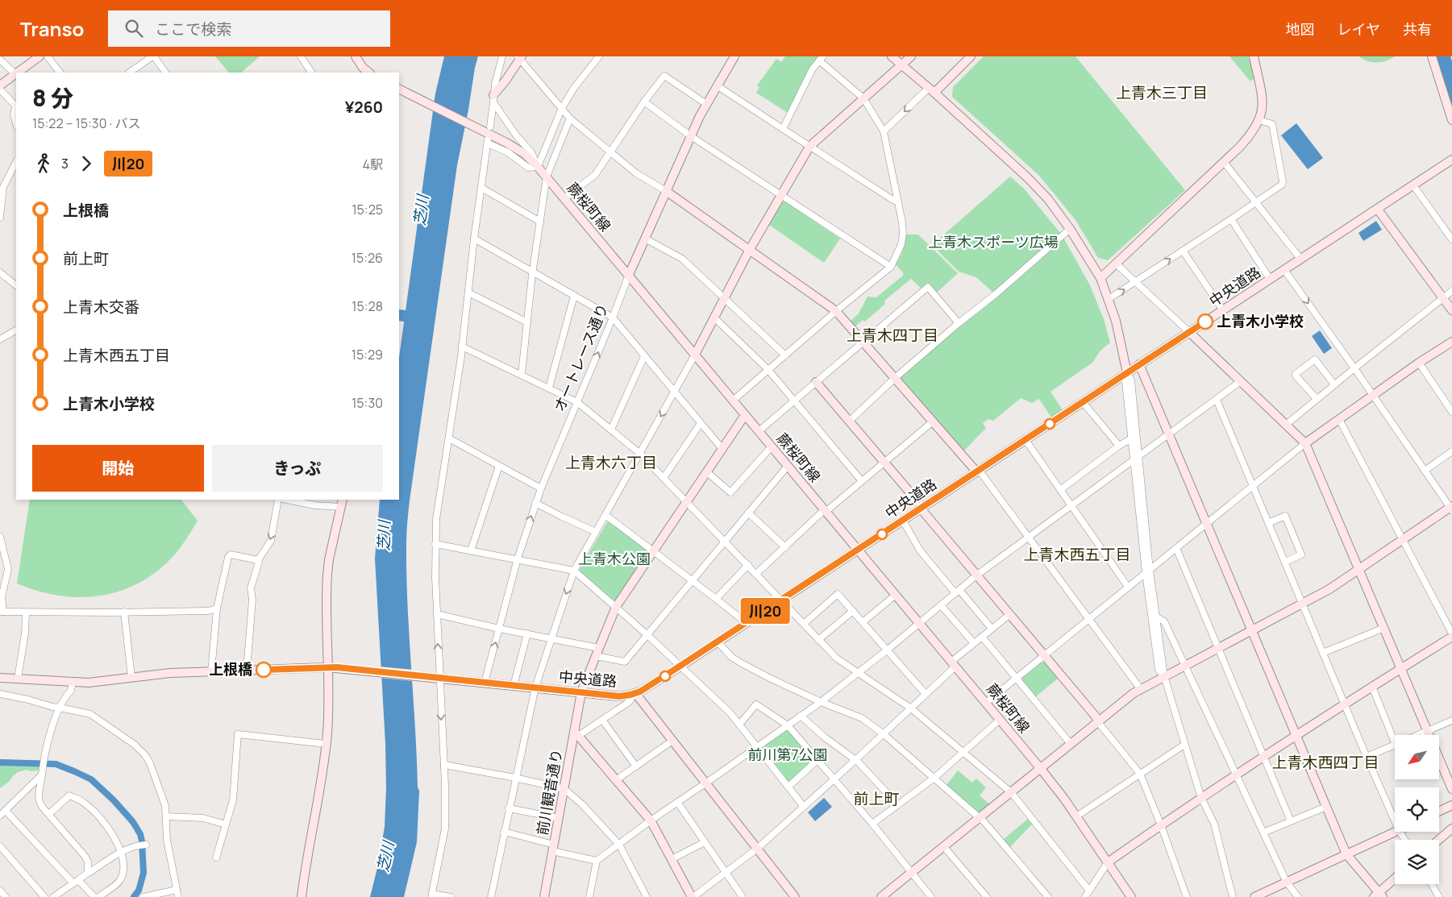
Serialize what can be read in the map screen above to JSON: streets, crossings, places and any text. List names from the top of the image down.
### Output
{
  "streets": {
    "street": [
      "蕨桜町線",
      "中央道路",
      "オートレース通り",
      "前川観音通り"
    ]
  },
  "crossings": [
    ["蕨桜町線", "中央道路"],
    ["蕨桜町線", "オートレース通り"],
    ["蕨桜町線", "前川観音通り"],
    ["中央道路", "オートレース通り"],
    ["中央道路", "前川観音通り"]
  ],
  "districts": [
    "上青木三丁目",
    "上青木四丁目",
    "上青木六丁目",
    "上青木西五丁目",
    "上青木西四丁目",
    "前上町"
  ],
  "water": ["芝川"],
  "parks": ["上青木スポーツ広場", "上青木公園", "前川第7公園"],
  "places": ["上青木小学校", "上根橋"],
  "lines": ["bus line 川20"],
  "north": "bottom left",
  "page": {
    "header": "Transo",
    "search": "ここで検索",
    "nav": ["地図", "レイヤ", "共有"],
    "on_map": "川20",
    "heading": ["8 分", "15:22 – 15:30 · バス", "¥260"],
    "legs": ["3", "川20", "4駅"],
    "list": [
      {
        "name": "上根橋",
        "value": "15:25"
      },
      {
        "name": "前上町",
        "value": "15:26"
      },
      {
        "name": "上青木交番",
        "value": "15:28"
      },
      {
        "name": "上青木西五丁目",
        "value": "15:29"
      },
      {
        "name": "上青木小学校",
        "value": "15:30"
      }
    ],
    "buttons": ["開始", "きっぷ"]
  }
}
